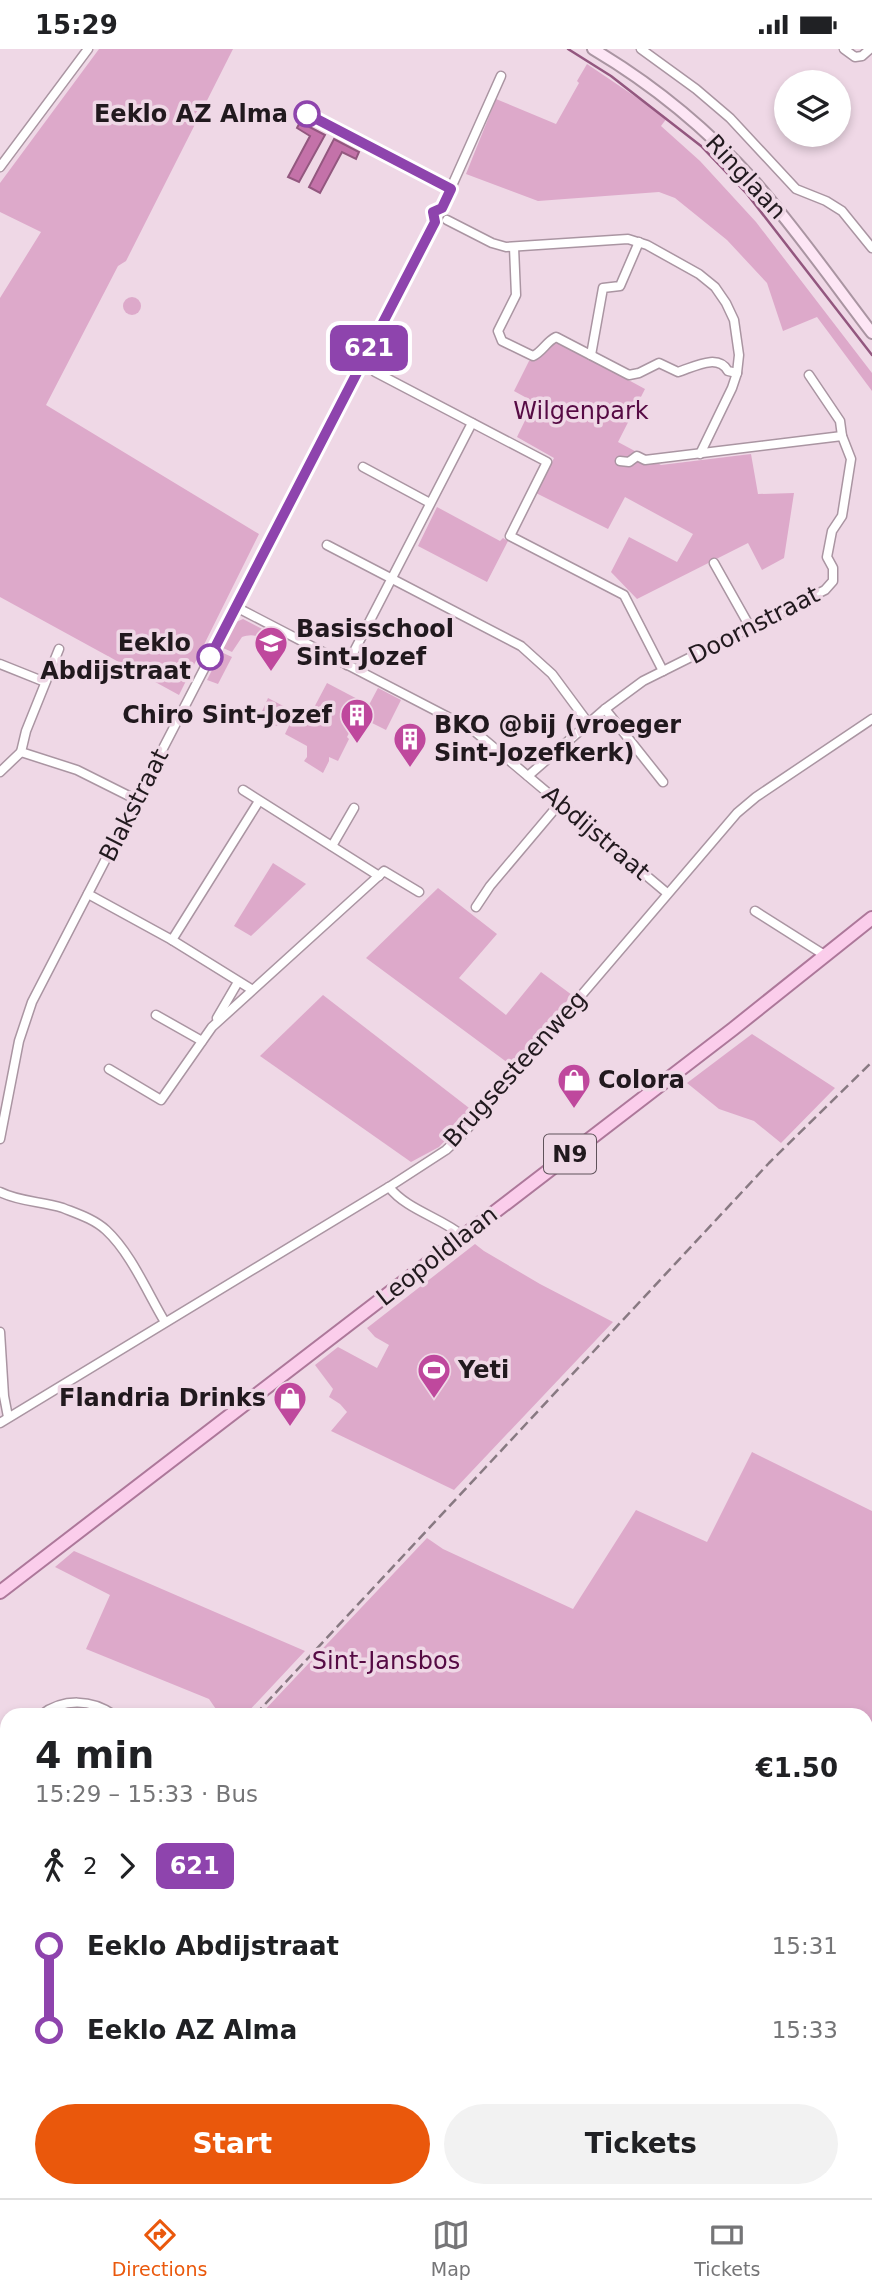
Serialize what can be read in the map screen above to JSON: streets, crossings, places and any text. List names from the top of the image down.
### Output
{
  "streets": {
    "main road": ["Ringlaan", "N9", "Leopoldlaan"],
    "street": [
      "Doornstraat",
      "Blakstraat",
      "Abdijstraat",
      "Brugsesteenweg"
    ]
  },
  "crossings": [
    ["Doornstraat", "Abdijstraat"],
    ["Blakstraat", "Abdijstraat"],
    ["Abdijstraat", "Brugsesteenweg"]
  ],
  "parks": ["Wilgenpark", "Sint-Jansbos"],
  "places": {
    "other": ["Eeklo AZ Alma", "Eeklo Abdijstraat"],
    "school or university": ["Basisschool Sint-Jozef"],
    "building": ["Chiro Sint-Jozef", "BKO @bij (vroeger Sint-Jozefkerk)"],
    "shop": ["Colora", "Flandria Drinks"],
    "sports": ["Yeti"]
  },
  "lines": ["bus line 621"],
  "page": {
    "status": "15:29",
    "on_map": "621",
    "heading": ["4 min", "15:29 – 15:33 · Bus", "€1.50"],
    "legs": ["2", "621"],
    "list": [
      {
        "name": "Eeklo Abdijstraat",
        "value": "15:31"
      },
      {
        "name": "Eeklo AZ Alma",
        "value": "15:33"
      }
    ],
    "buttons": ["Start", "Tickets"],
    "tabs": ["Directions", "Map", "Tickets"]
  }
}
